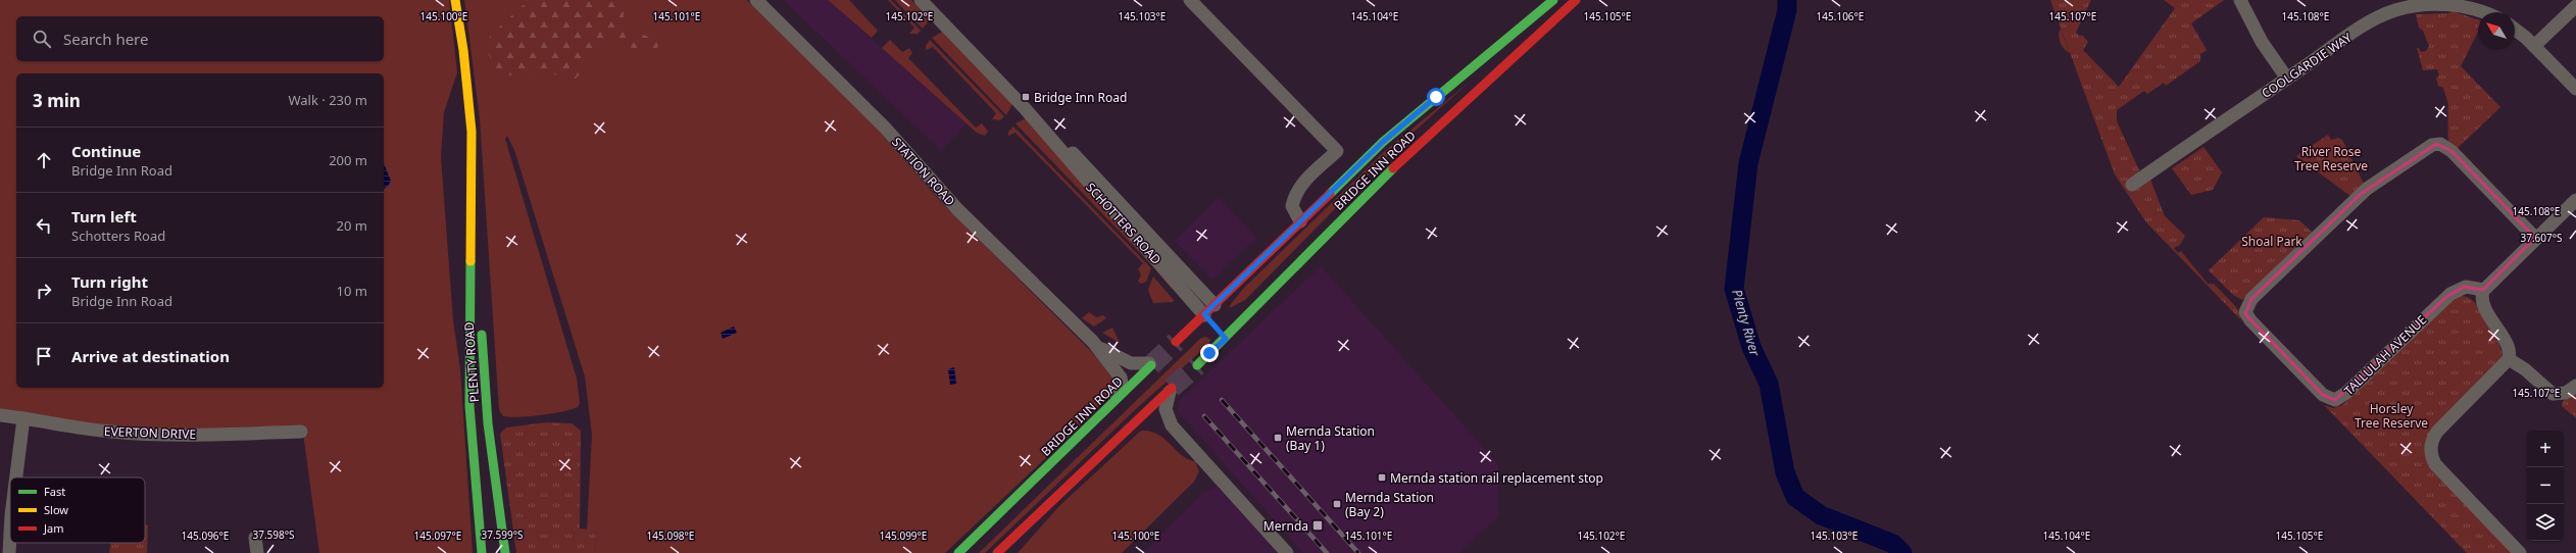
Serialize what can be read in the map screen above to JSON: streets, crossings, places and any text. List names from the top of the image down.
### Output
{
  "streets": {
    "main road": ["BRIDGE INN ROAD", "PLENTY ROAD"],
    "street": [
      "COOLGARDIE WAY",
      "STATION ROAD",
      "SCHOTTERS ROAD",
      "TALLULAH AVENUE",
      "EVERTON DRIVE"
    ]
  },
  "crossings": [
    ["BRIDGE INN ROAD", "STATION ROAD"],
    ["BRIDGE INN ROAD", "SCHOTTERS ROAD"]
  ],
  "water": ["Plenty River"],
  "parks": ["River Rose Tree Reserve", "Shoal Park", "Horsley Tree Reserve"],
  "places": {
    "transit": [
      "Bridge Inn Road",
      "Mernda Station (Bay 1)",
      "Mernda station rail replacement stop",
      "Mernda Station (Bay 2)",
      "Mernda"
    ]
  },
  "legend": ["Fast", "Slow", "Jam"],
  "north": "top left",
  "page": {
    "search": "Search here",
    "heading": ["3 min", "Walk · 230 m"],
    "list": [
      ["Continue", "Bridge Inn Road", "200 m"],
      ["Turn left", "Schotters Road", "20 m"],
      ["Turn right", "Bridge Inn Road", "10 m"],
      "Arrive at destination"
    ],
    "map_buttons": ["+", "−"]
  },
  "coordinates": [
    "145.100°E",
    "145.101°E",
    "145.102°E",
    "145.103°E",
    "145.104°E",
    "145.105°E",
    "145.106°E",
    "145.107°E",
    "145.108°E",
    "37.607°S",
    "37.598°S",
    "37.599°S",
    "145.096°E",
    "145.097°E",
    "145.098°E",
    "145.099°E"
  ]
}
